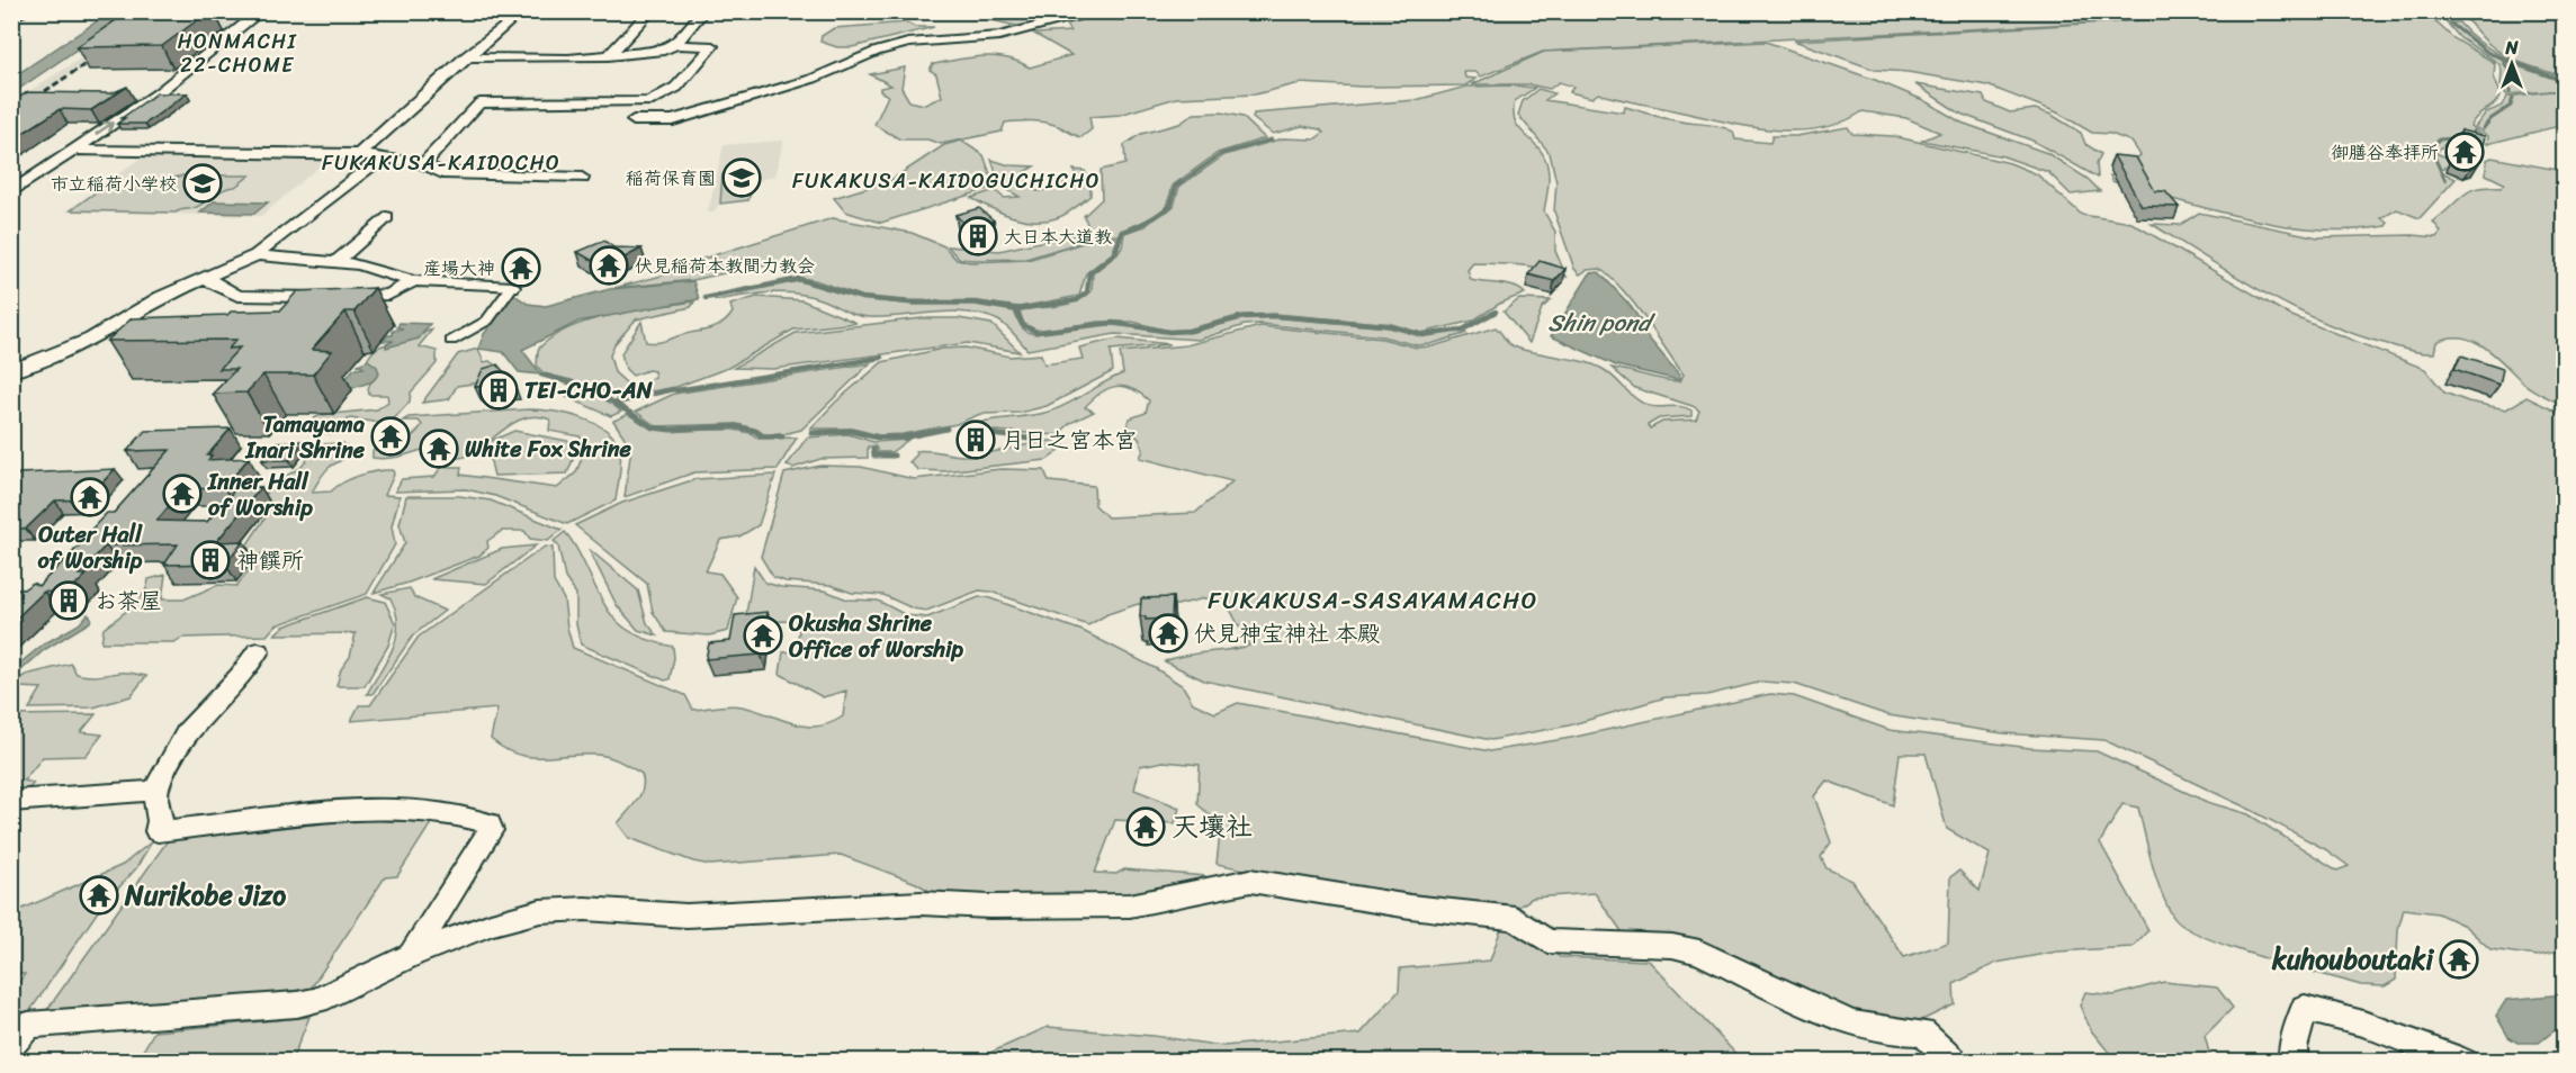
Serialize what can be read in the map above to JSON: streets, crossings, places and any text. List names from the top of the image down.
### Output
{
  "districts": [
    "HONMACHI 22-CHOME",
    "FUKAKUSA-KAIDOCHO",
    "FUKAKUSA-KAIDOGUCHICHO",
    "FUKAKUSA-SASAYAMACHO"
  ],
  "water": ["Shin pond"],
  "places": {
    "temple": [
      "御膳谷奉拝所",
      "伏見稲荷本教間力教会",
      "産場大神",
      "Tamayama Inari Shrine",
      "White Fox Shrine",
      "Inner Hall of Worship",
      "Outer Hall of Worship",
      "伏見神宝神社 本殿",
      "Okusha Shrine Office of Worship",
      "天壤社",
      "Nurikobe Jizo",
      "kuhouboutaki"
    ],
    "school or university": ["稲荷保育園", "市立稲荷小学校"],
    "building": [
      "大日本大道教",
      "TEI-CHO-AN",
      "月日之宮本宮",
      "神饌所",
      "お茶屋"
    ]
  },
  "north": "top"
}
